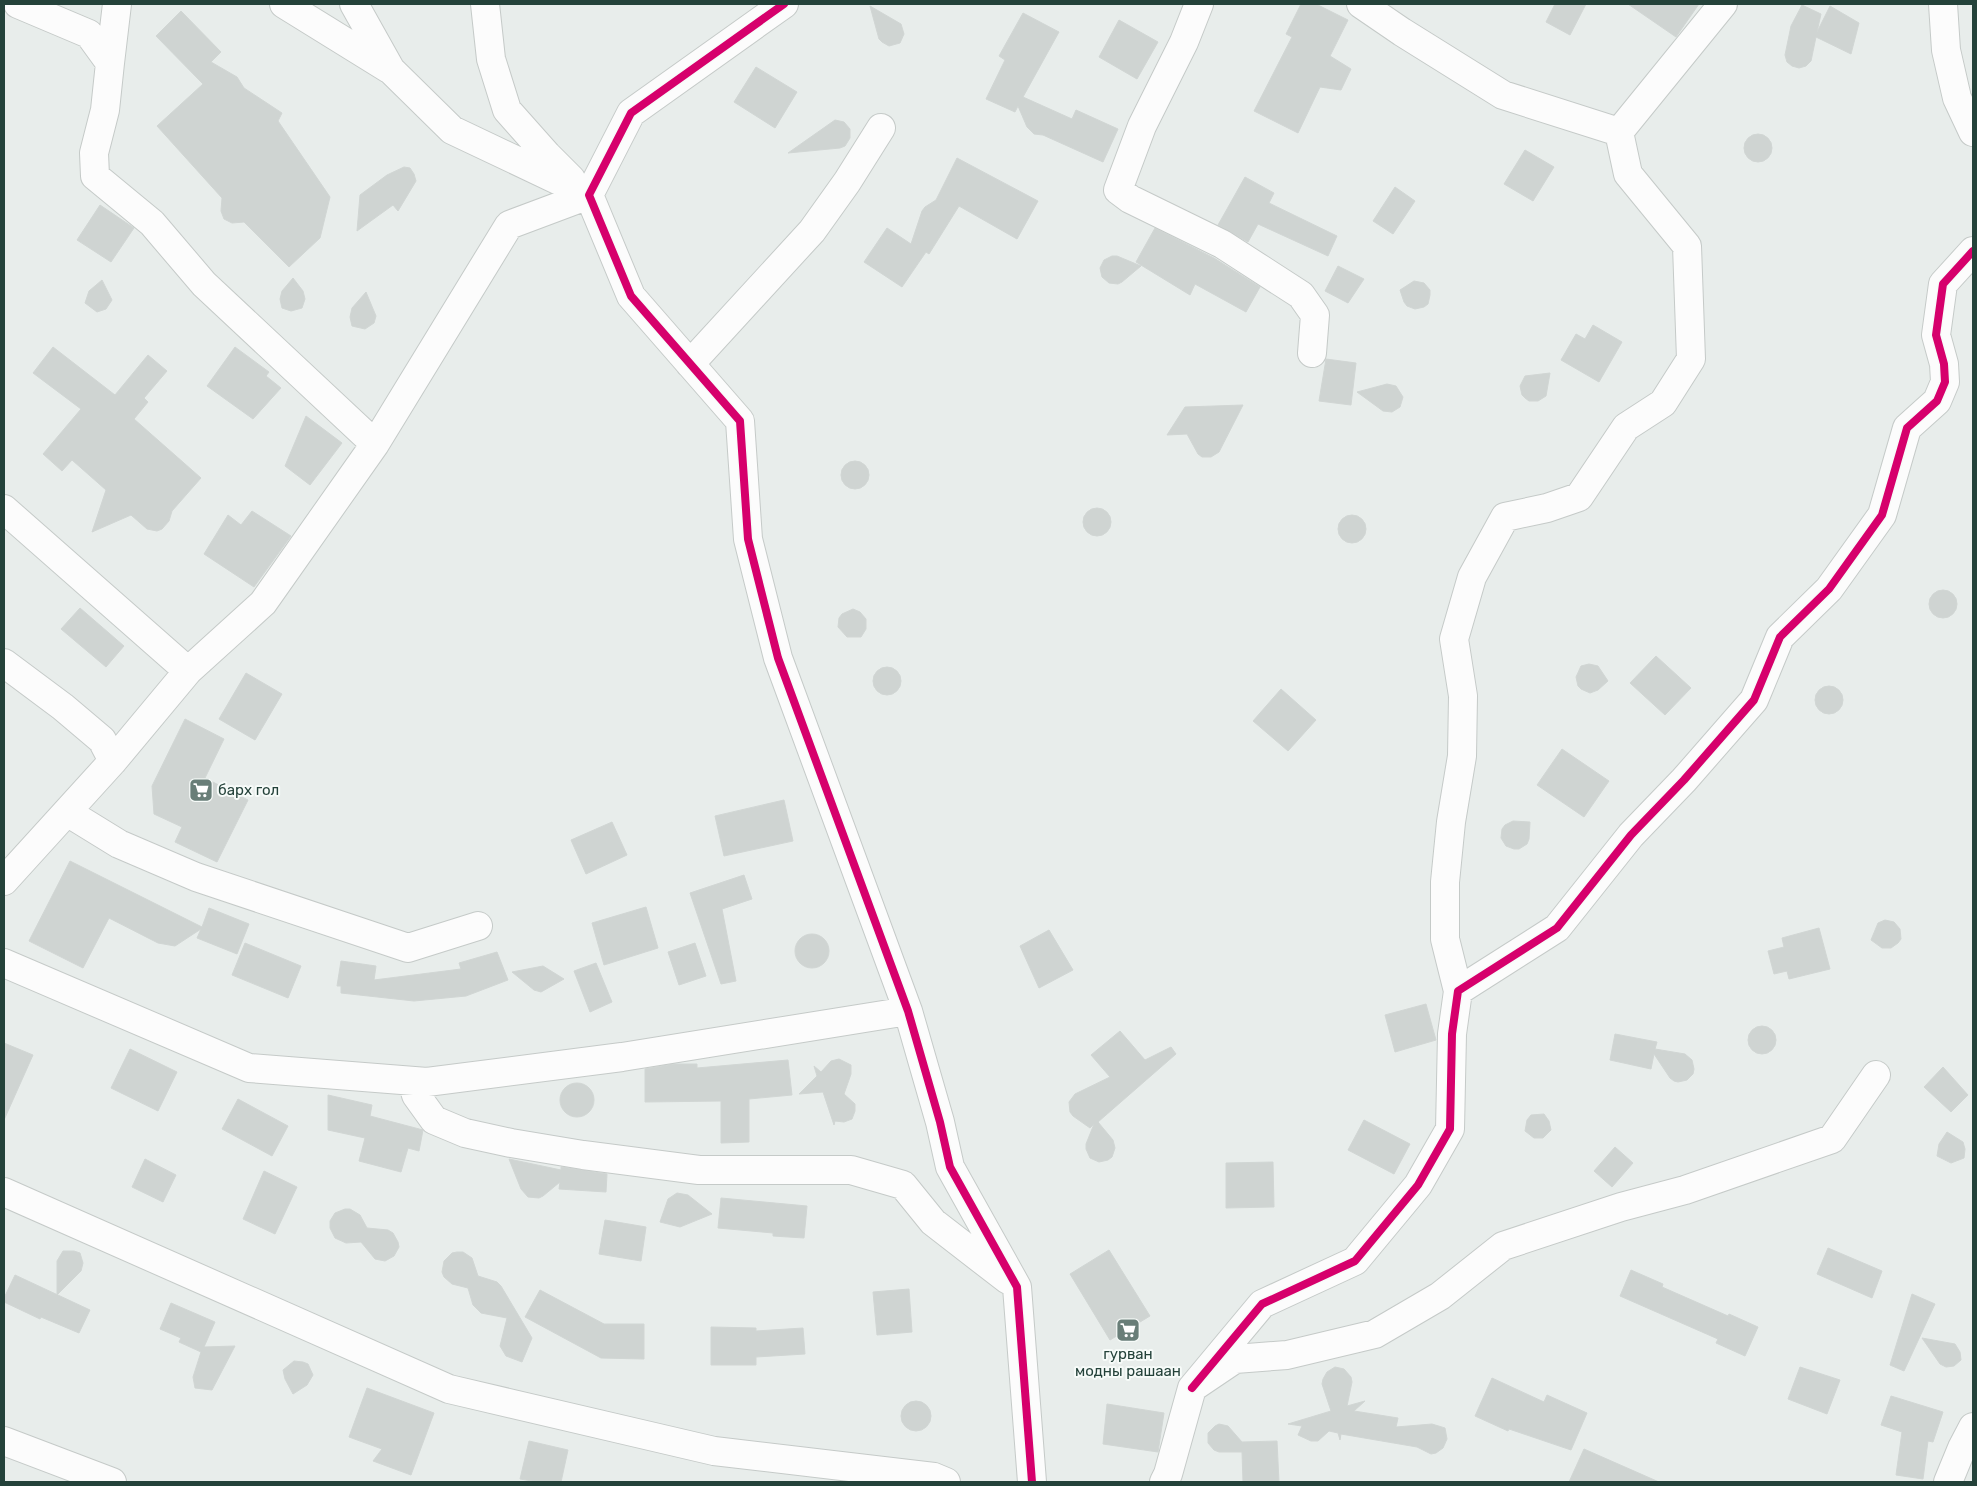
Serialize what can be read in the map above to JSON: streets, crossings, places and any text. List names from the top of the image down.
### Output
{
  "places": {
    "supermarket": ["барх гол", "гурван модны рашаан"]
  }
}
